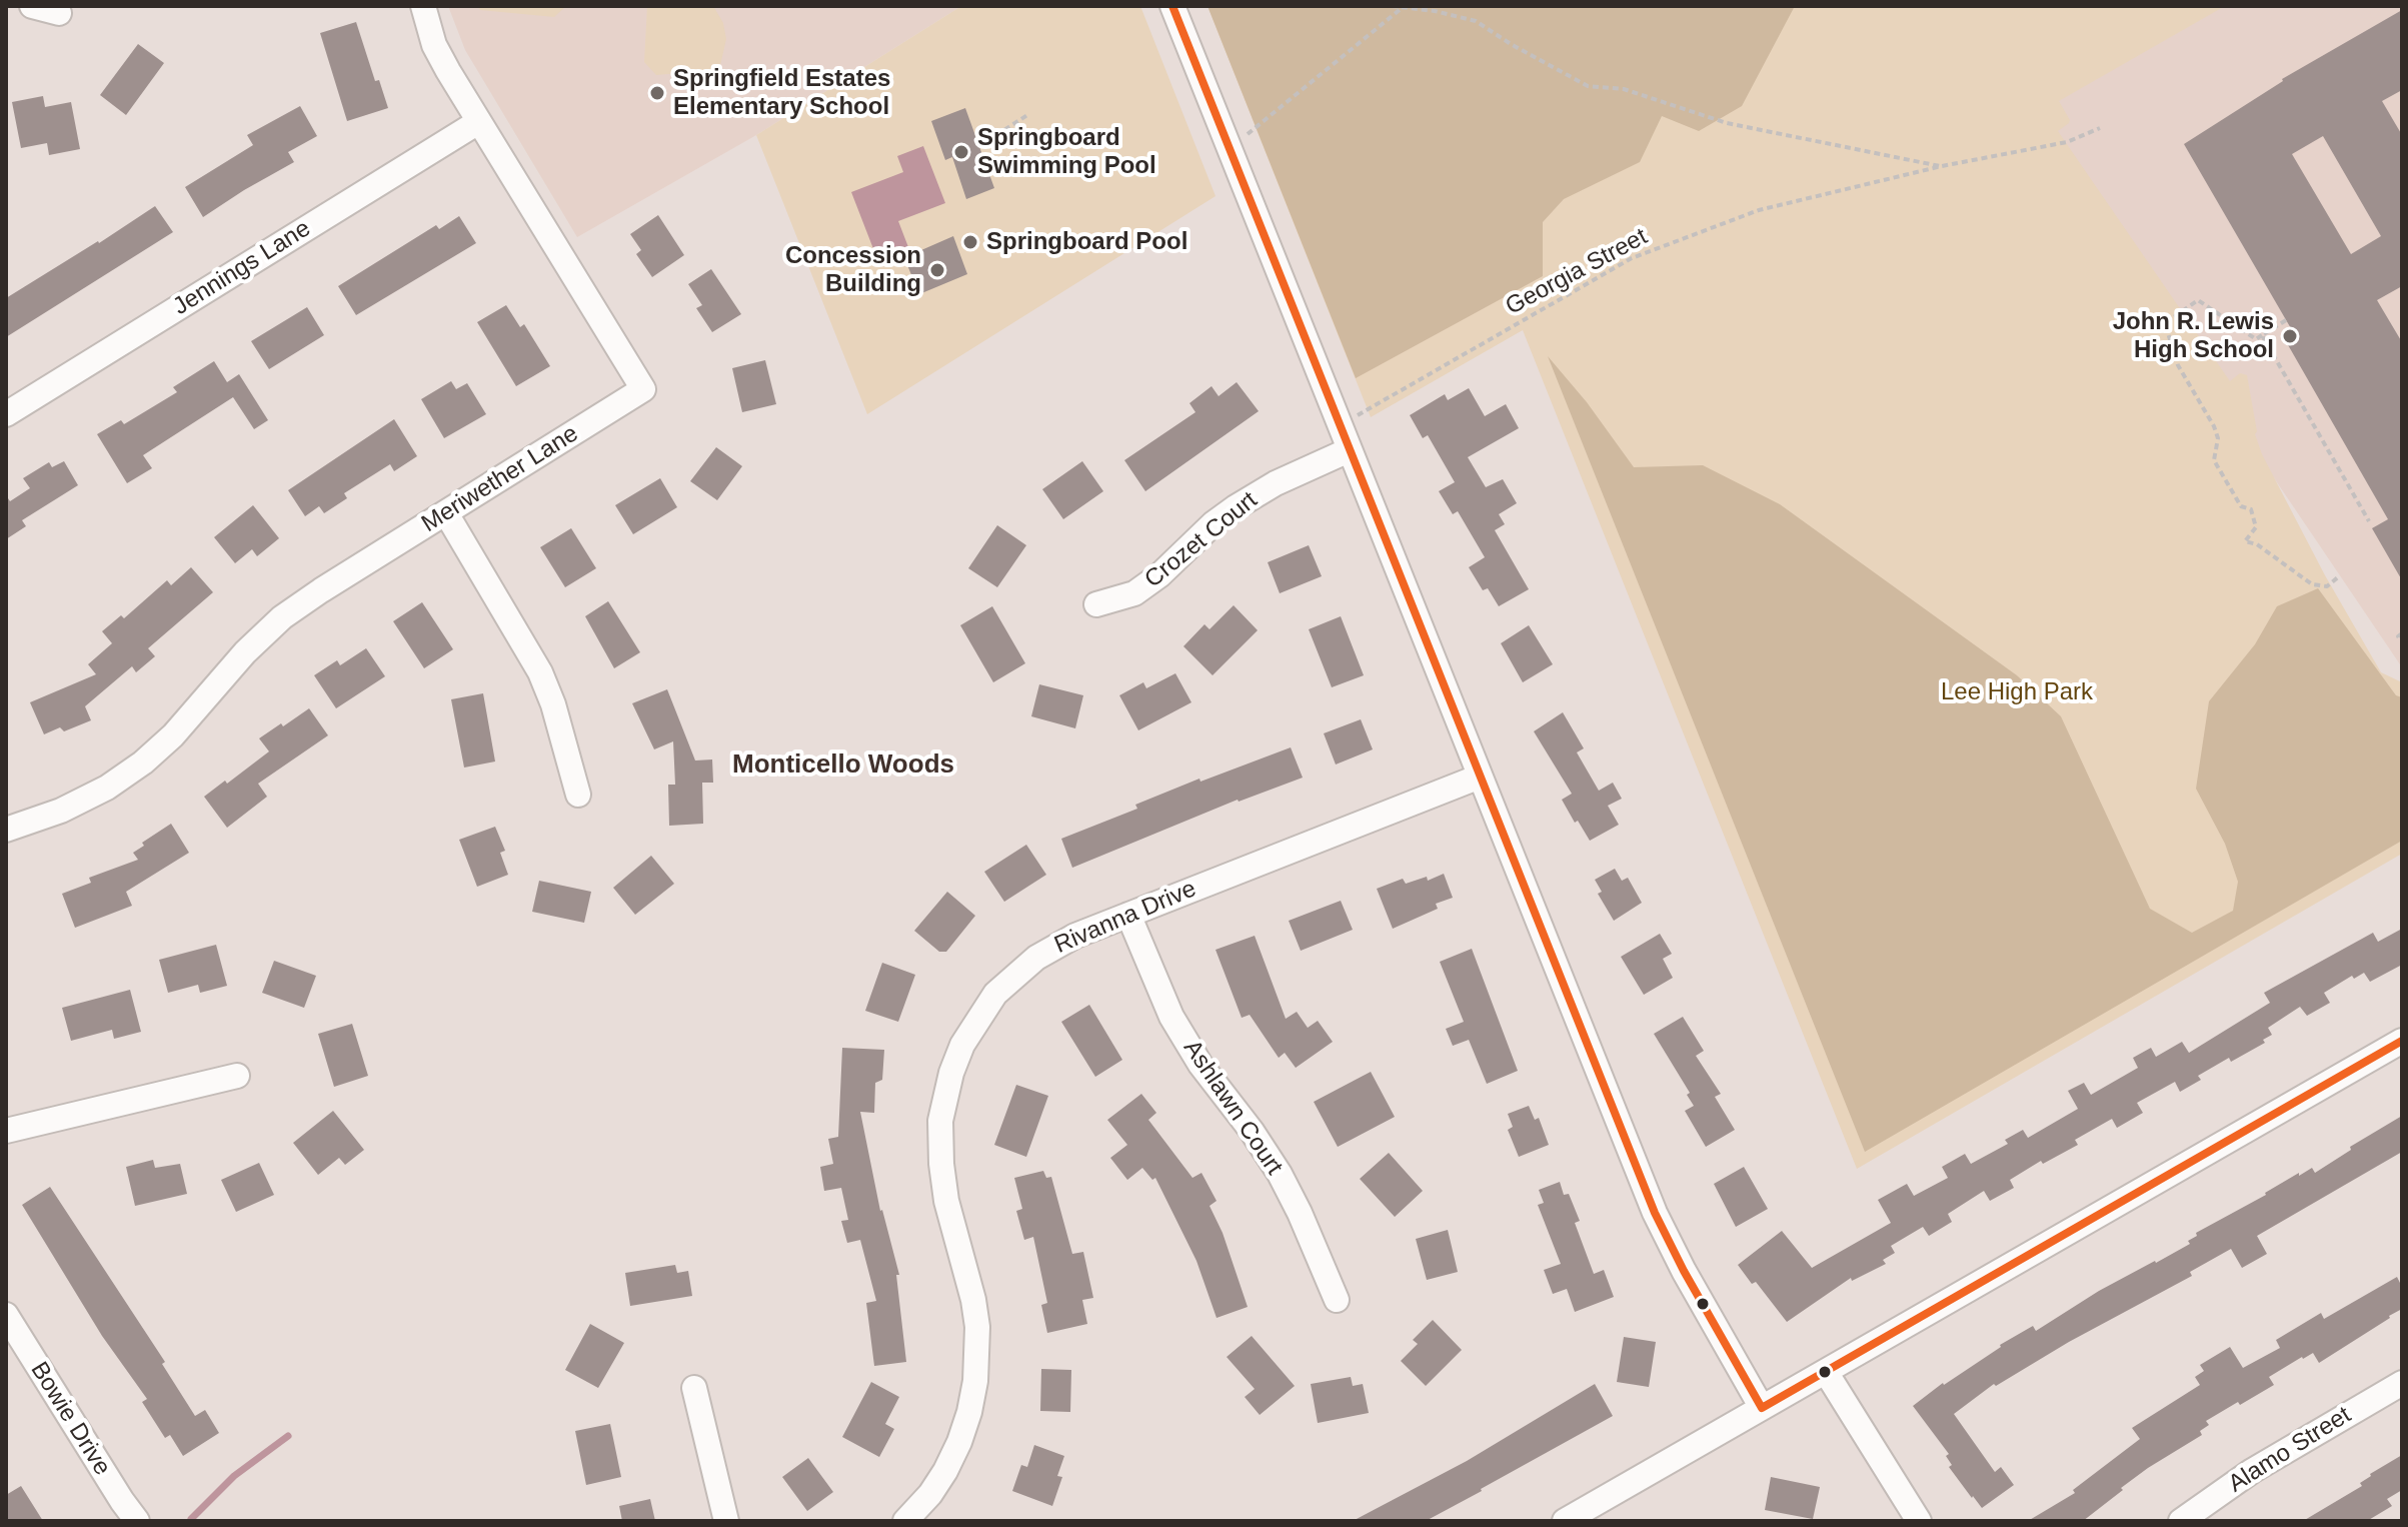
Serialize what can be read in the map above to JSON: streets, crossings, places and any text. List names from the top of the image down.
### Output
{
  "streets": {
    "street": [
      "Jennings Lane",
      "Meriwether Lane",
      "Crozet Court",
      "Rivanna Drive",
      "Ashlawn Court",
      "Bowie Drive",
      "Alamo Street"
    ],
    "path": ["Georgia Street"]
  },
  "crossings": [
    ["Jennings Lane", "Meriwether Lane"],
    ["Rivanna Drive", "Ashlawn Court"]
  ],
  "districts": ["Monticello Woods"],
  "parks": ["Lee High Park"],
  "places": [
    "Springfield Estates Elementary School",
    "Springboard Swimming Pool",
    "Springboard Pool",
    "Concession Building",
    "John R. Lewis High School"
  ]
}
